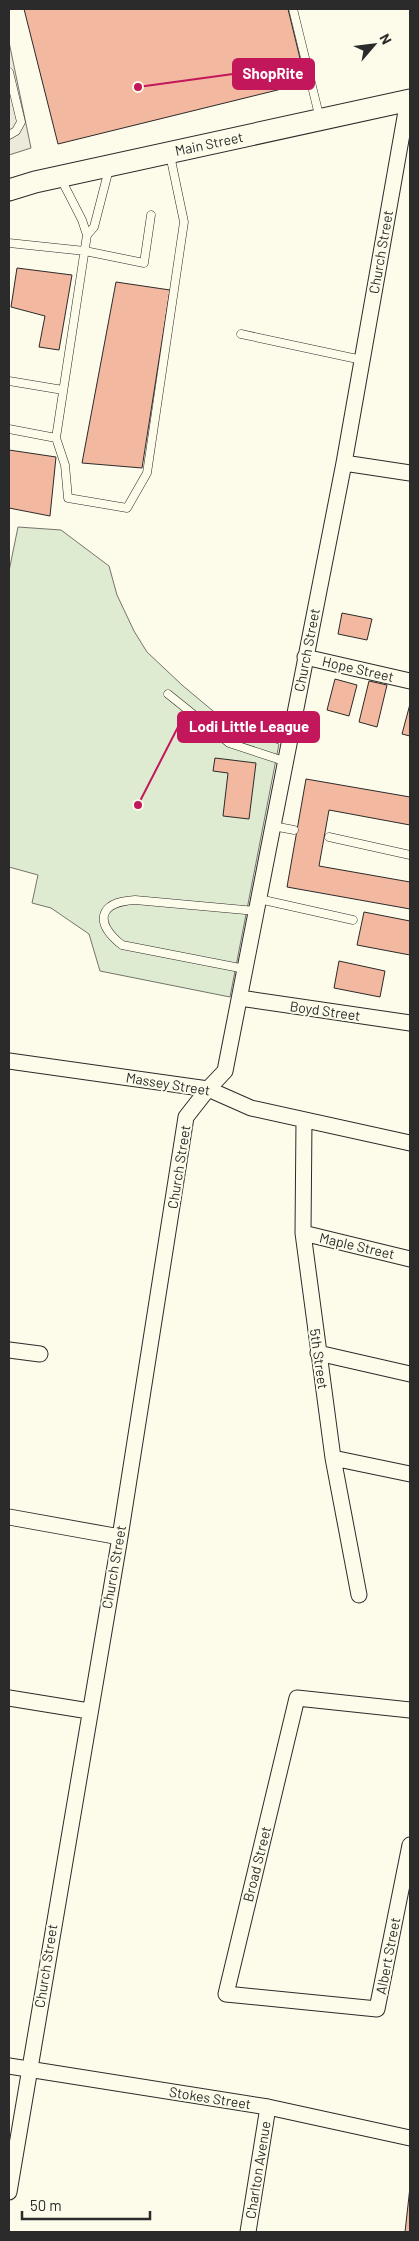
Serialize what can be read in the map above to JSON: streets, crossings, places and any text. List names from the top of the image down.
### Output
{
  "streets": {
    "main road": ["Main Street"],
    "street": [
      "Church Street",
      "Hope Street",
      "Boyd Street",
      "Massey Street",
      "Maple Street",
      "5th Street",
      "Broad Street",
      "Albert Street",
      "Stokes Street",
      "Charlton Avenue"
    ]
  },
  "crossings": [
    ["Main Street", "Church Street"],
    ["Church Street", "Hope Street"],
    ["Church Street", "Boyd Street"],
    ["Church Street", "Massey Street"],
    ["Church Street", "Stokes Street"],
    ["Massey Street", "5th Street"],
    ["Maple Street", "5th Street"],
    ["Broad Street", "Albert Street"],
    ["Stokes Street", "Charlton Avenue"]
  ],
  "places": ["ShopRite", "Lodi Little League"],
  "scale_bar": "50 m",
  "north": "top right"
}
